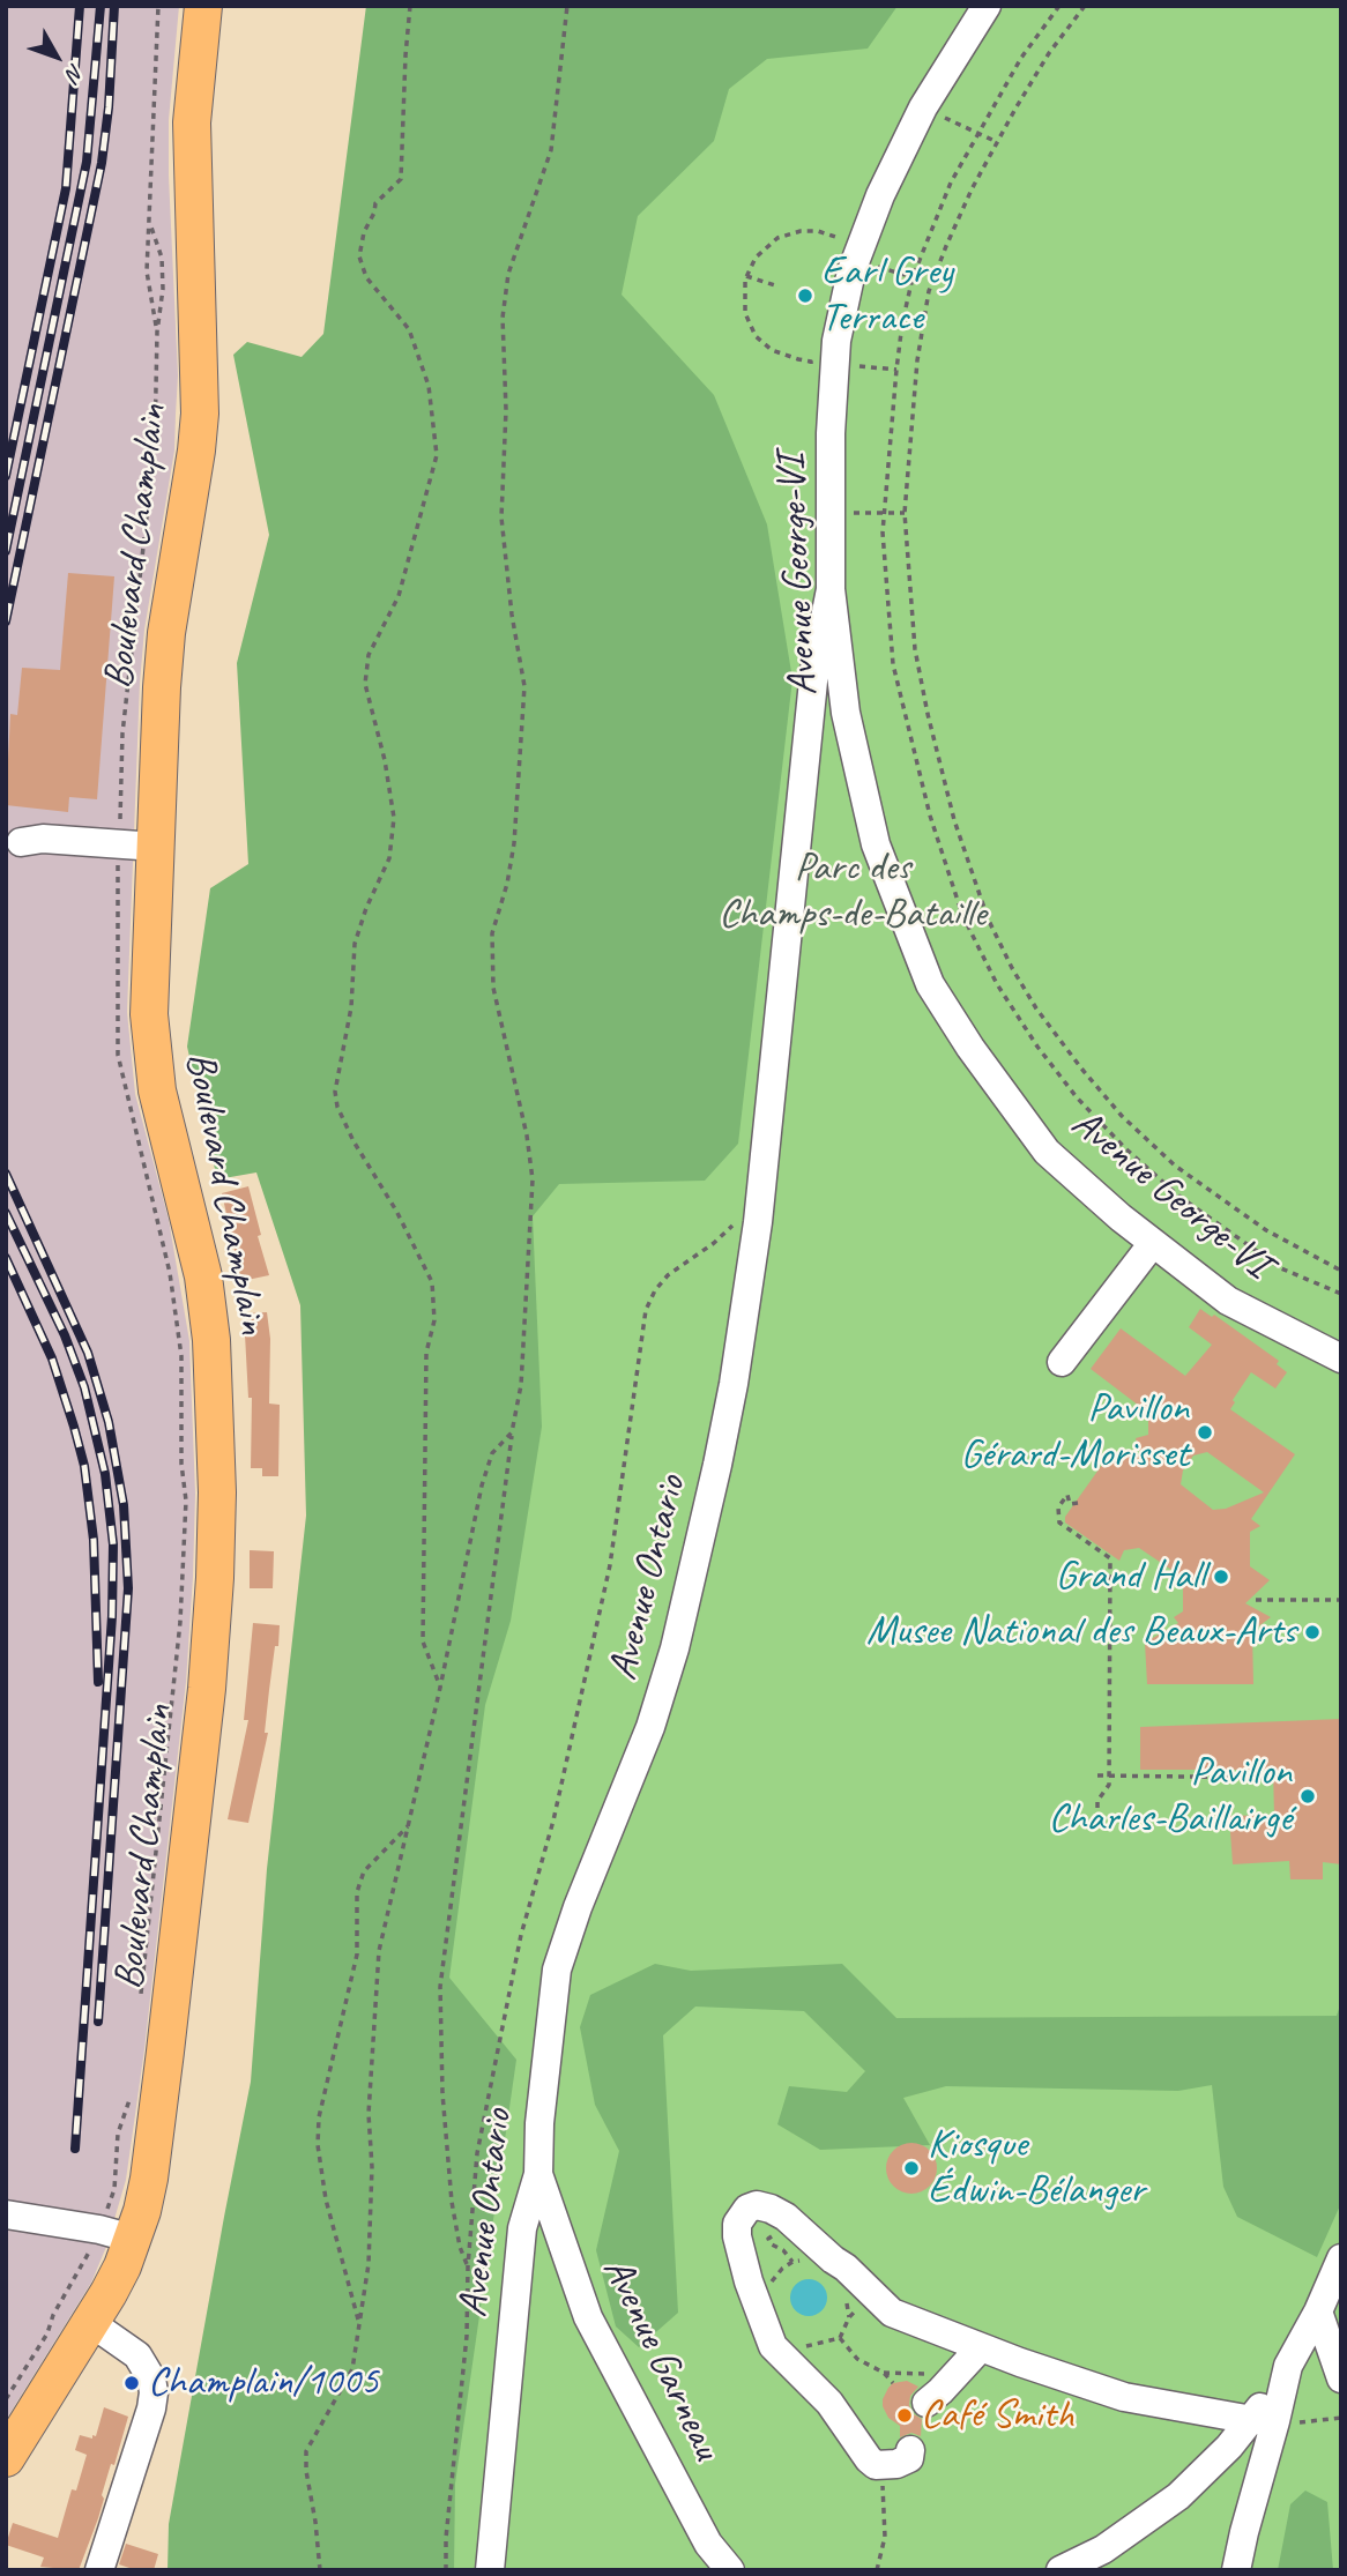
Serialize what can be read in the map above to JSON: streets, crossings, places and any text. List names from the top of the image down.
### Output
{
  "streets": {
    "main road": ["Boulevard Champlain"],
    "street": ["Avenue George-VI", "Avenue Ontario", "Avenue Garneau"]
  },
  "crossings": [
    ["Avenue George-VI", "Avenue Ontario"],
    ["Avenue Ontario", "Avenue Garneau"]
  ],
  "parks": ["Parc des Champs-de-Bataille"],
  "places": [
    "Earl Grey Terrace",
    "Pavillon Gérard-Morisset",
    "Grand Hall",
    "Musee National des Beaux-Arts",
    "Pavillon Charles-Baillairgé",
    "Kiosque Édwin-Bélanger",
    "Champlain/1005",
    "Café Smith"
  ],
  "north": "bottom right"
}
